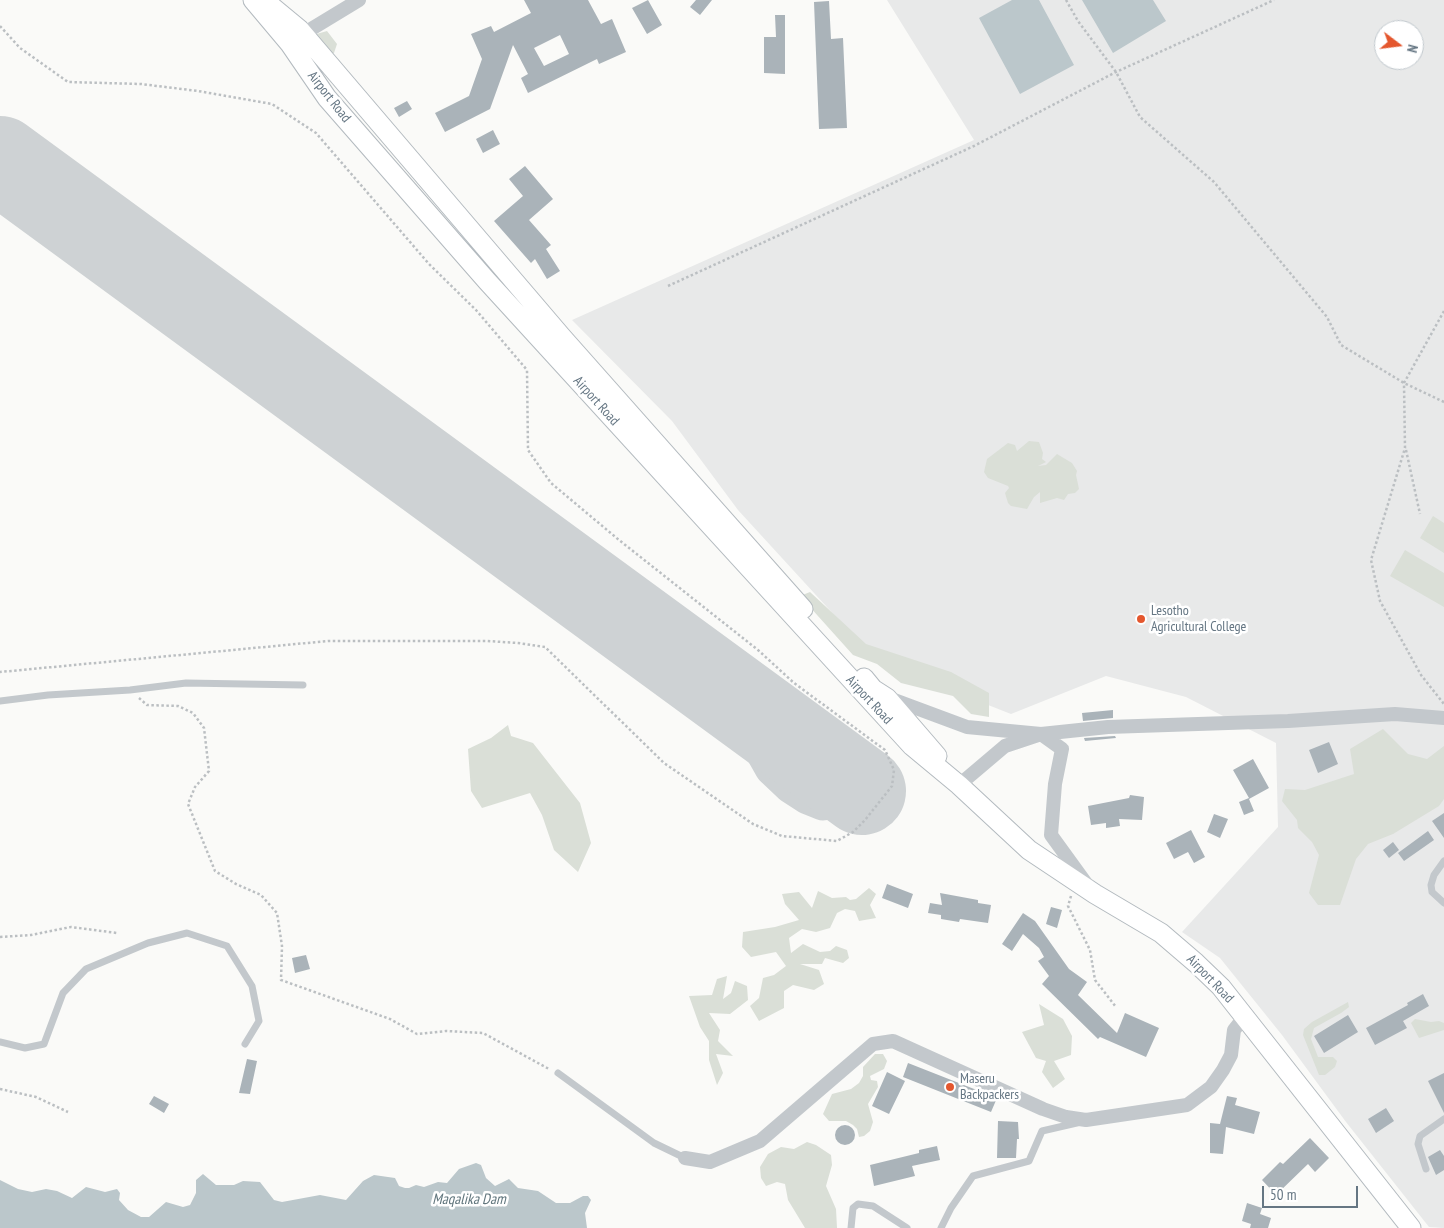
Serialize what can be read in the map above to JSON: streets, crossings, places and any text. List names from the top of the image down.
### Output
{
  "streets": {
    "main road": ["Airport Road"]
  },
  "water": ["Maqalika Dam"],
  "places": ["Lesotho Agricultural College", "Maseru Backpackers"],
  "scale_bar": "50 m",
  "north": "right"
}
